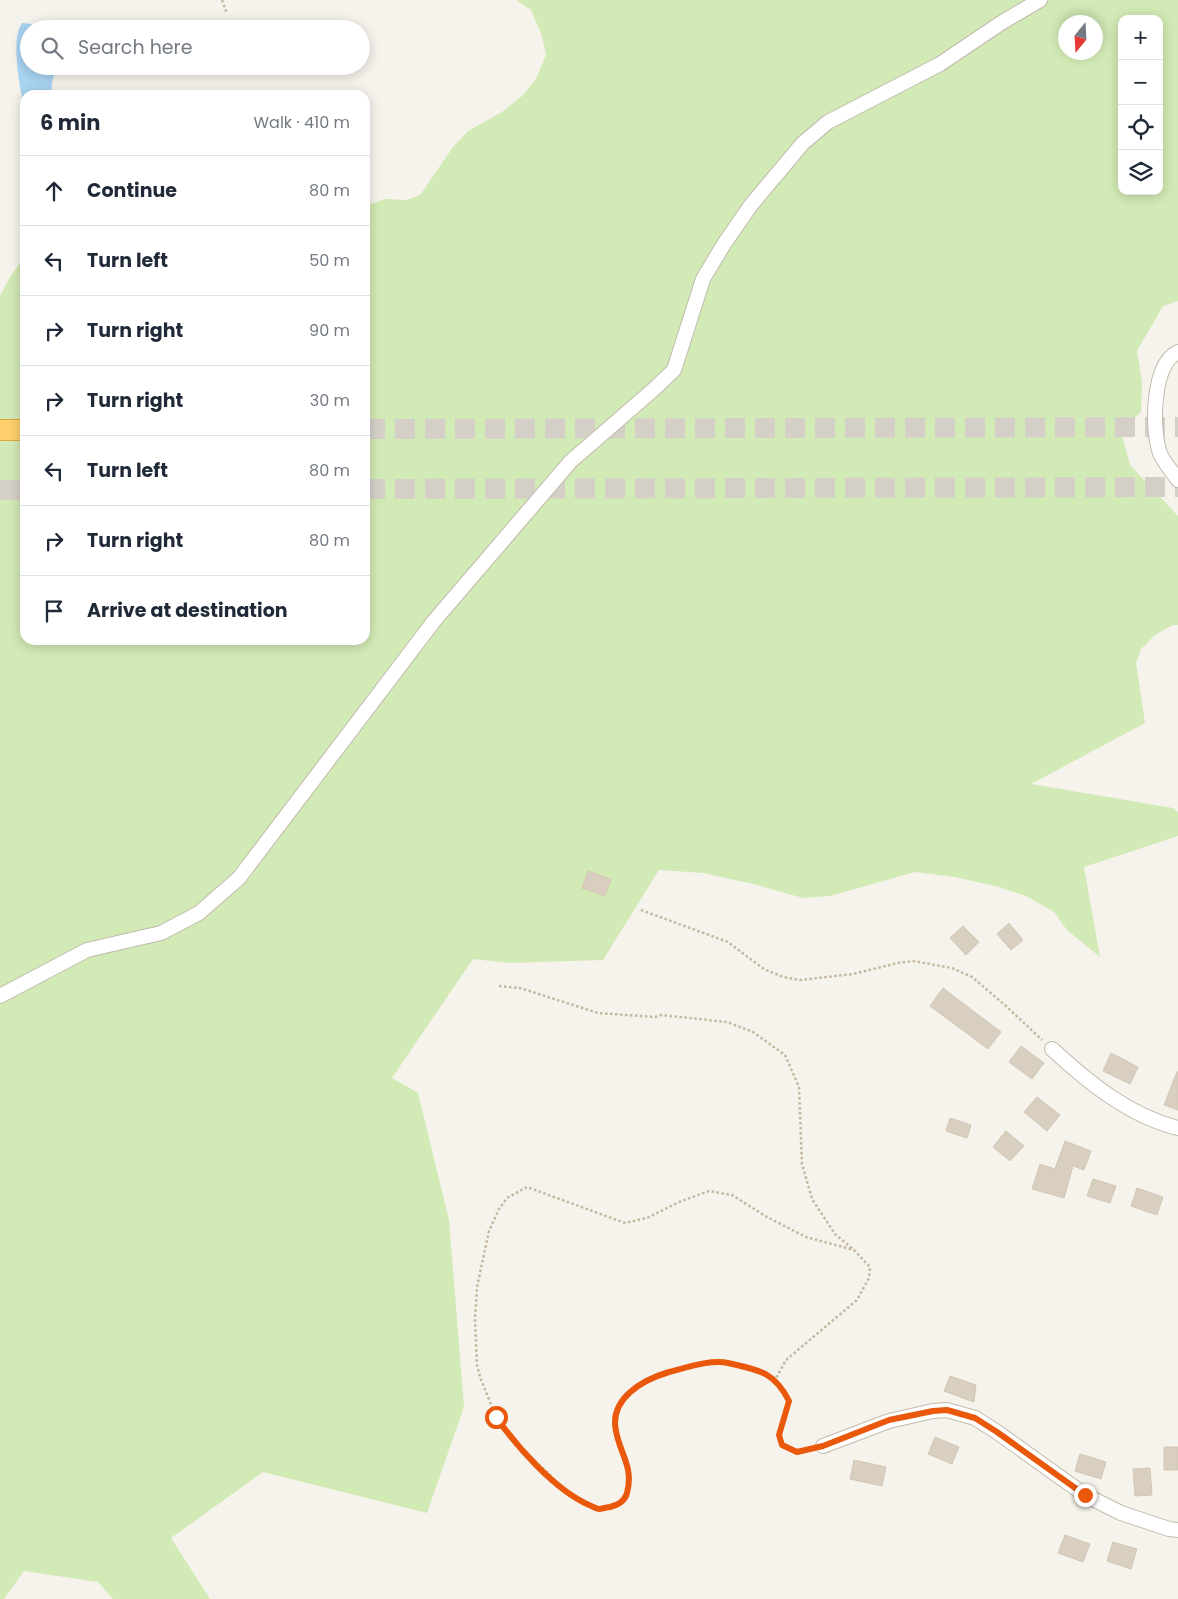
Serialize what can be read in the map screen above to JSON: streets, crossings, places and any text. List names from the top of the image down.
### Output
{
  "north": "bottom",
  "page": {
    "map_buttons": ["+", "−"],
    "search": "Search here",
    "heading": ["6 min", "Walk · 410 m"],
    "list": [
      ["Continue", "80 m"],
      ["Turn left", "50 m"],
      ["Turn right", "90 m"],
      ["Turn right", "30 m"],
      ["Turn left", "80 m"],
      ["Turn right", "80 m"],
      "Arrive at destination"
    ]
  }
}
